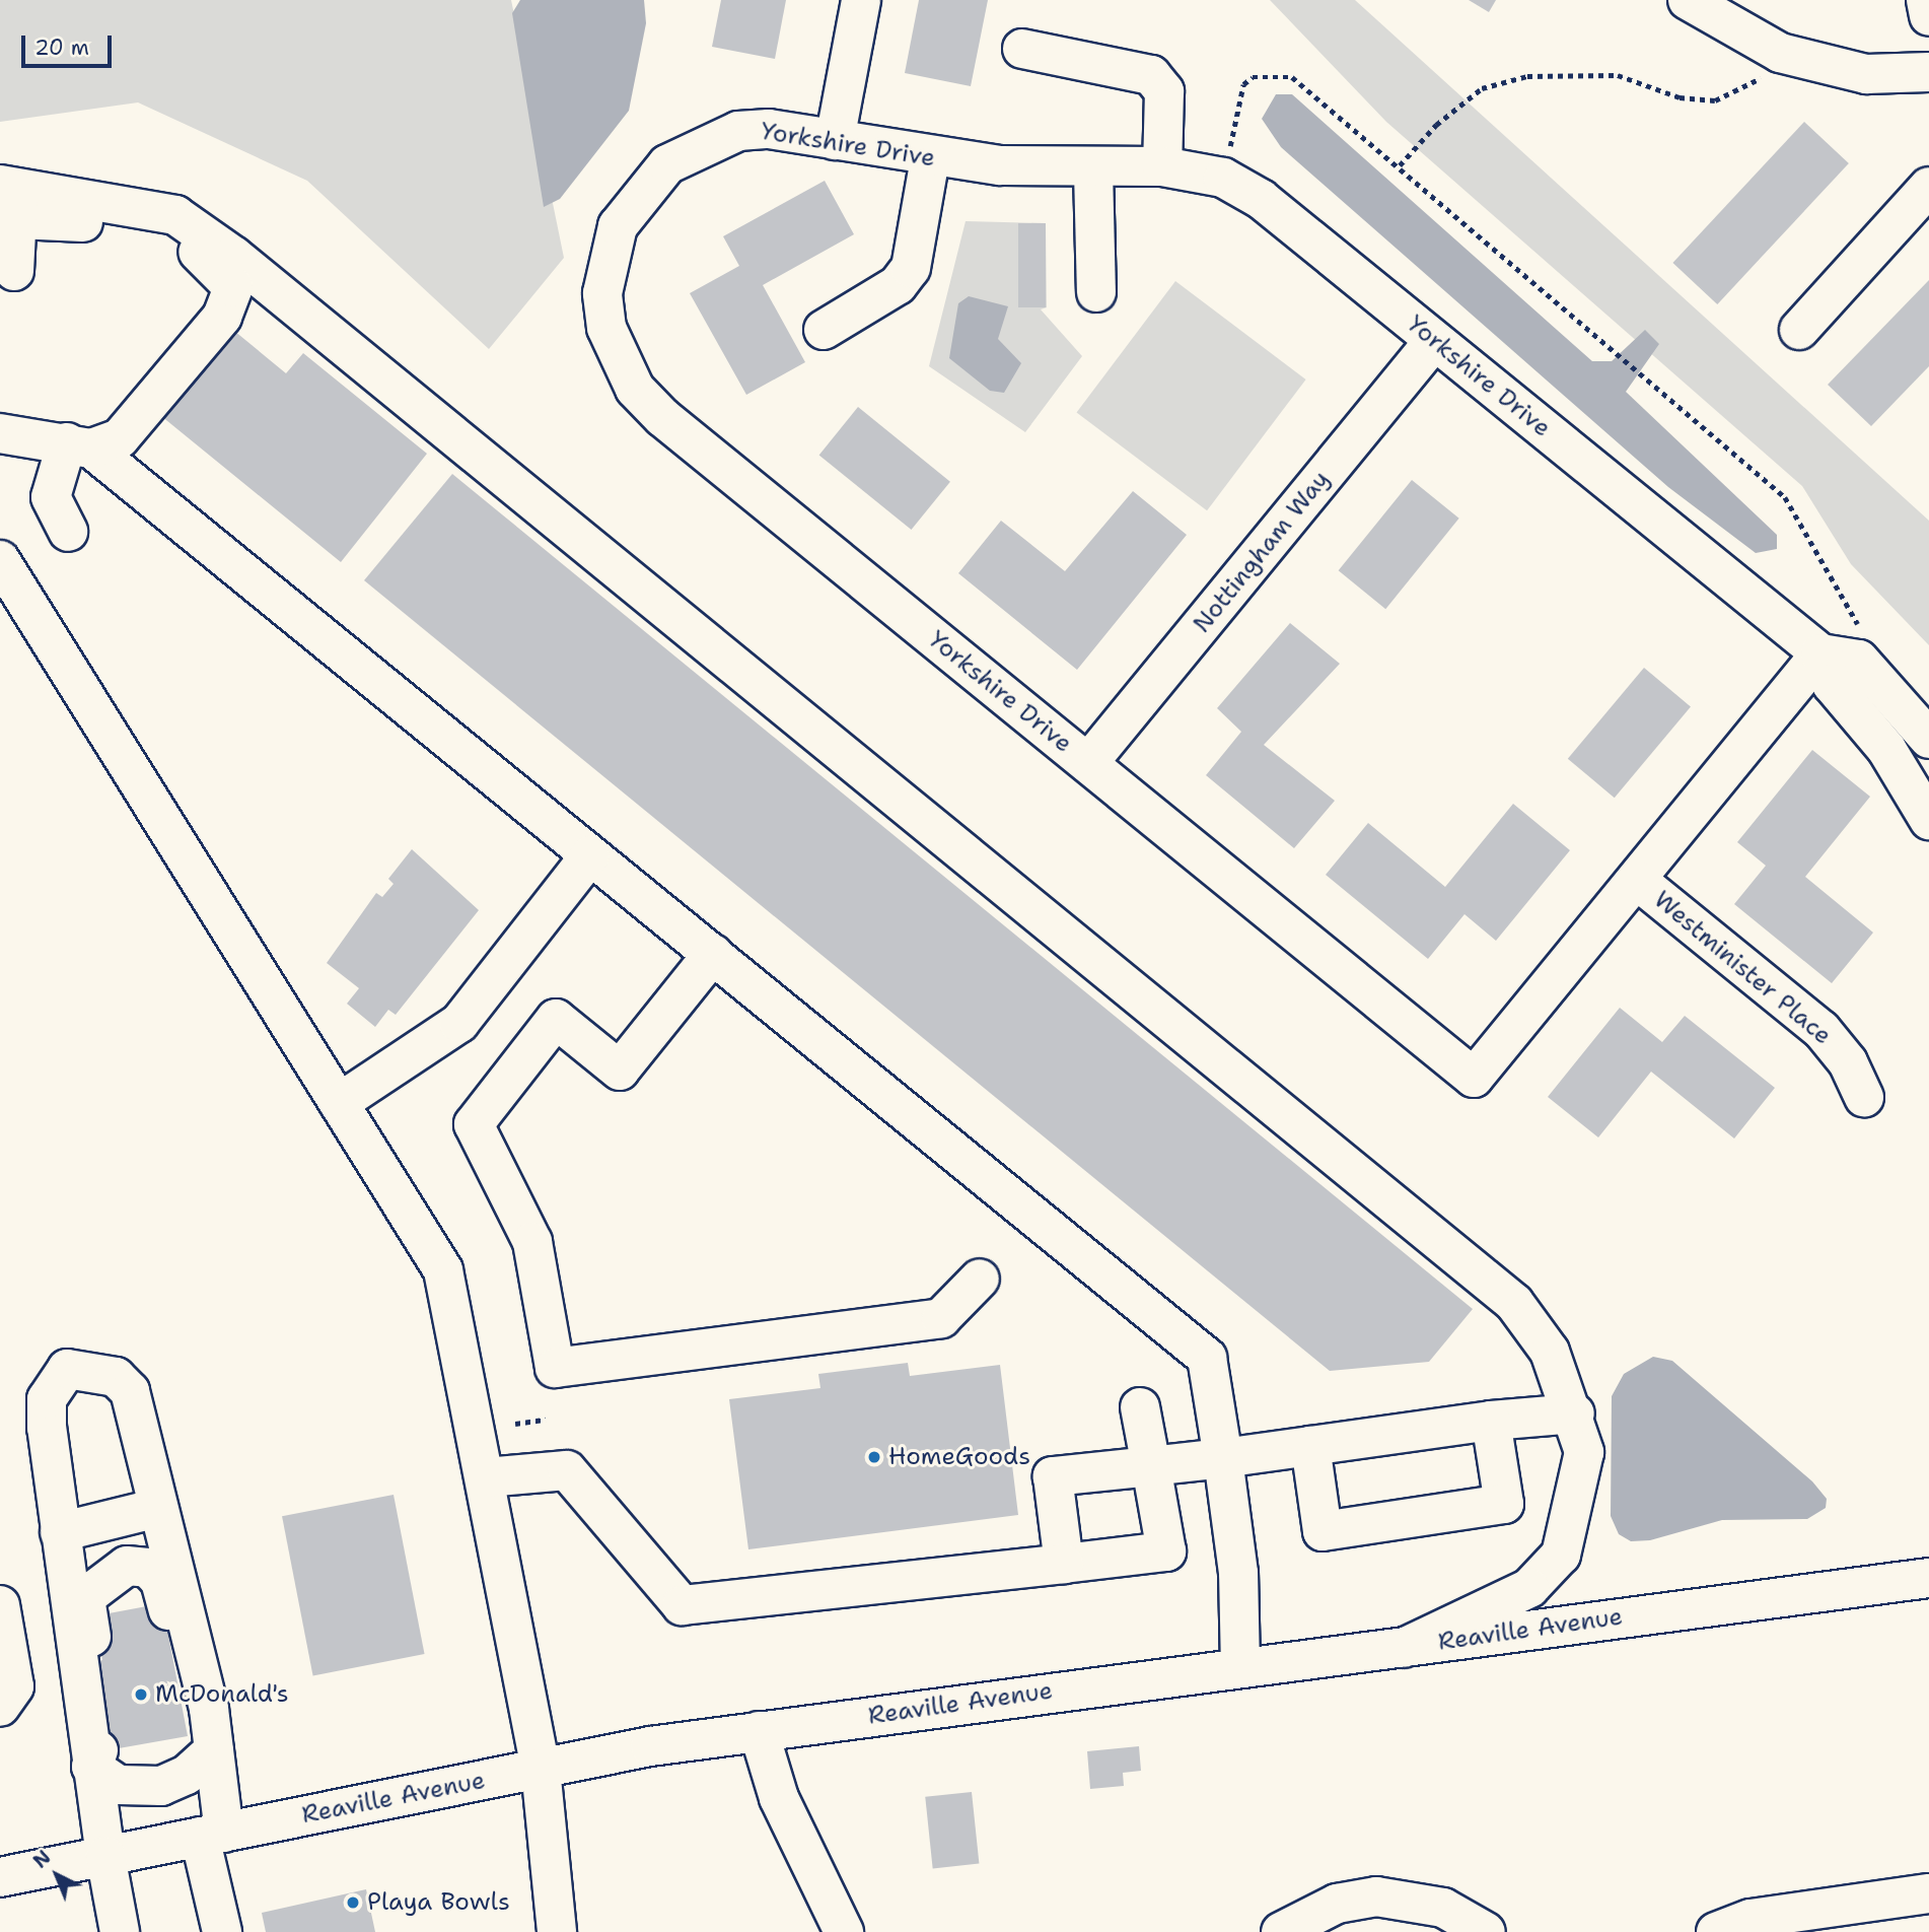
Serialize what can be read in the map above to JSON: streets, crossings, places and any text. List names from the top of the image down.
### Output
{
  "streets": {
    "main road": [
      "Yorkshire Drive",
      "Nottingham Way",
      "Westminister Place",
      "Reaville Avenue"
    ]
  },
  "crossings": [
    ["Yorkshire Drive", "Nottingham Way"],
    ["Yorkshire Drive", "Westminister Place"]
  ],
  "places": ["HomeGoods", "McDonald's", "Playa Bowls"],
  "scale_bar": "20 m",
  "north": "top left"
}
